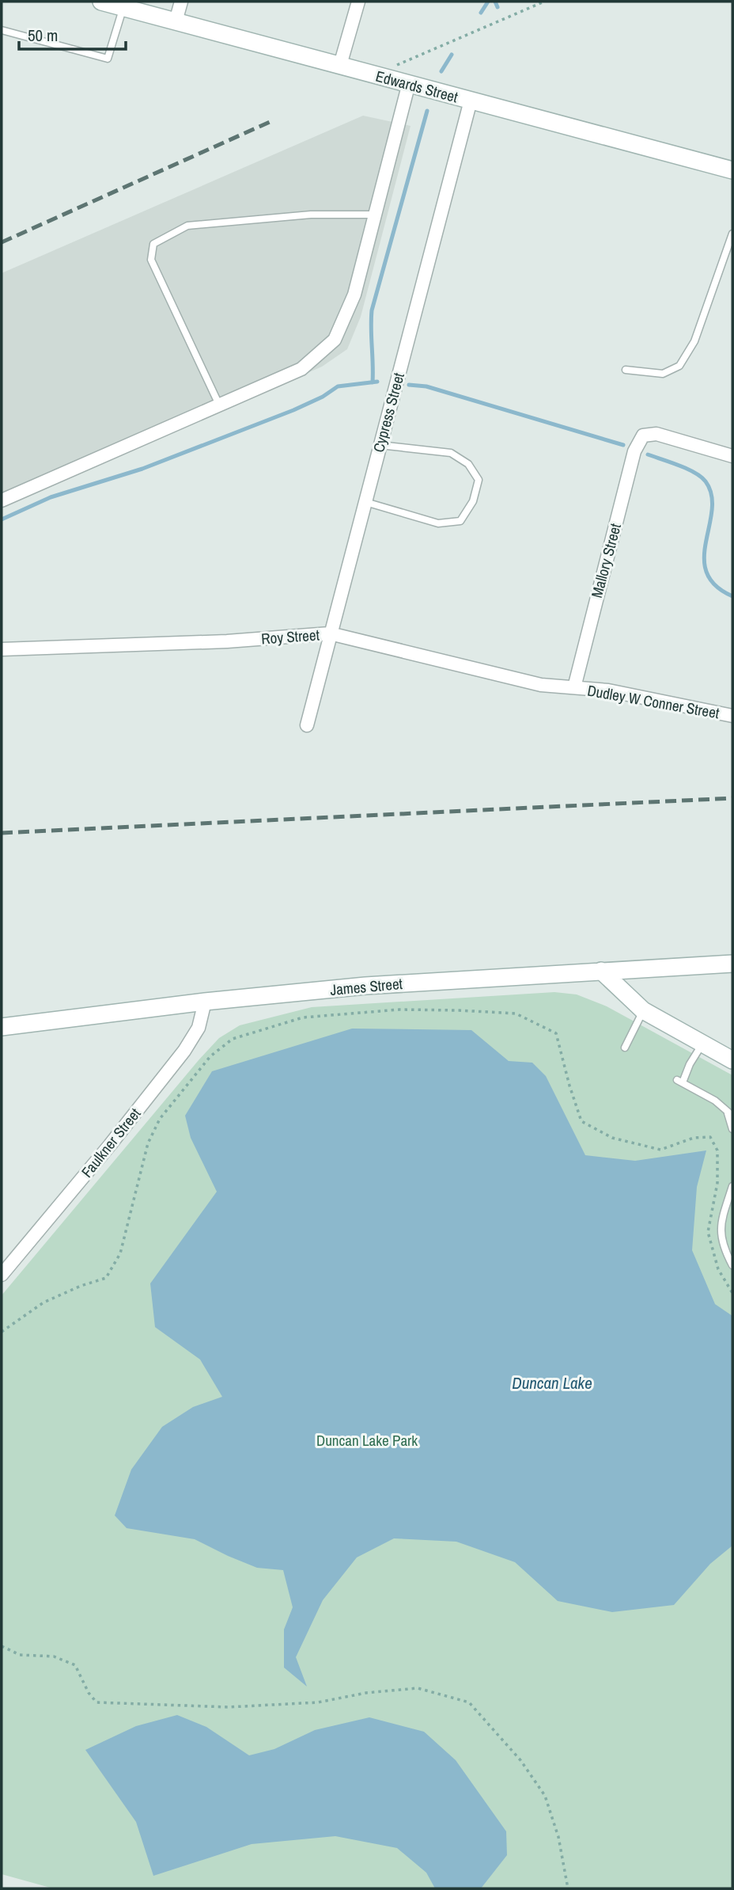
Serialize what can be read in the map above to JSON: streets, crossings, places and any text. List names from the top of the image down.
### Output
{
  "streets": {
    "street": [
      "Edwards Street",
      "Cypress Street",
      "Mallory Street",
      "Roy Street",
      "Dudley W Conner Street",
      "James Street",
      "Faulkner Street"
    ]
  },
  "crossings": [
    ["Edwards Street", "Cypress Street"],
    ["Cypress Street", "Roy Street"],
    ["Mallory Street", "Roy Street"],
    ["Mallory Street", "Dudley W Conner Street"],
    ["Roy Street", "Dudley W Conner Street"],
    ["James Street", "Faulkner Street"]
  ],
  "water": ["Duncan Lake"],
  "parks": ["Duncan Lake Park"],
  "scale_bar": "50 m"
}
